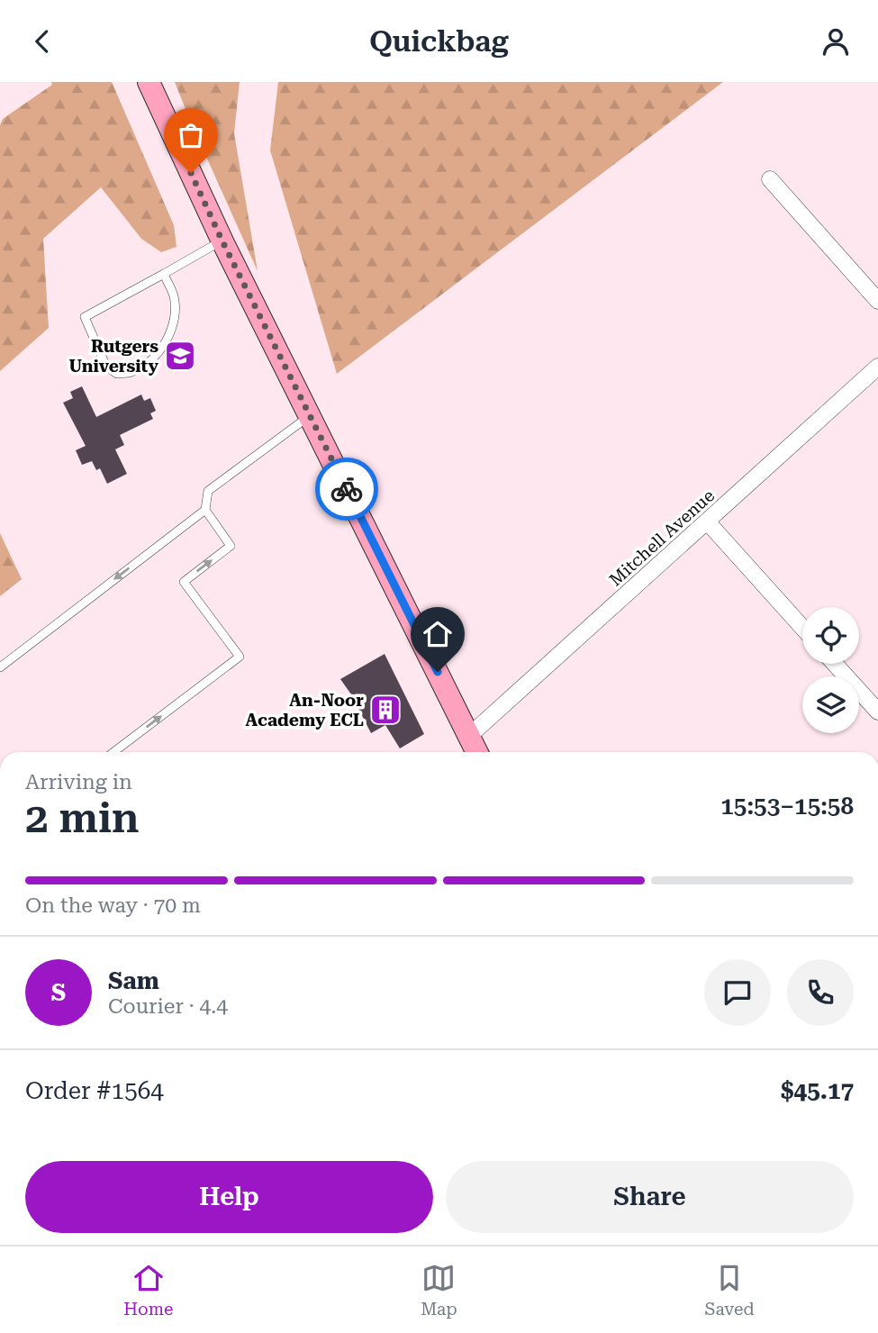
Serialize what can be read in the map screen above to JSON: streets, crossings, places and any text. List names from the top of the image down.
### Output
{
  "streets": {
    "street": ["Mitchell Avenue"]
  },
  "places": {
    "school or university": ["Rutgers University"],
    "building": ["An-Noor Academy ECL"]
  },
  "page": {
    "header": "Quickbag",
    "heading": ["2 min", "Arriving in", "15:53–15:58"],
    "panel": [
      "Sam",
      "Courier · 4.4",
      "Order #1564",
      "$45.17"
    ],
    "bar": "On the way · 70 m",
    "round": "S",
    "buttons": ["Help", "Share"],
    "tabs": ["Home", "Map", "Saved"]
  }
}
